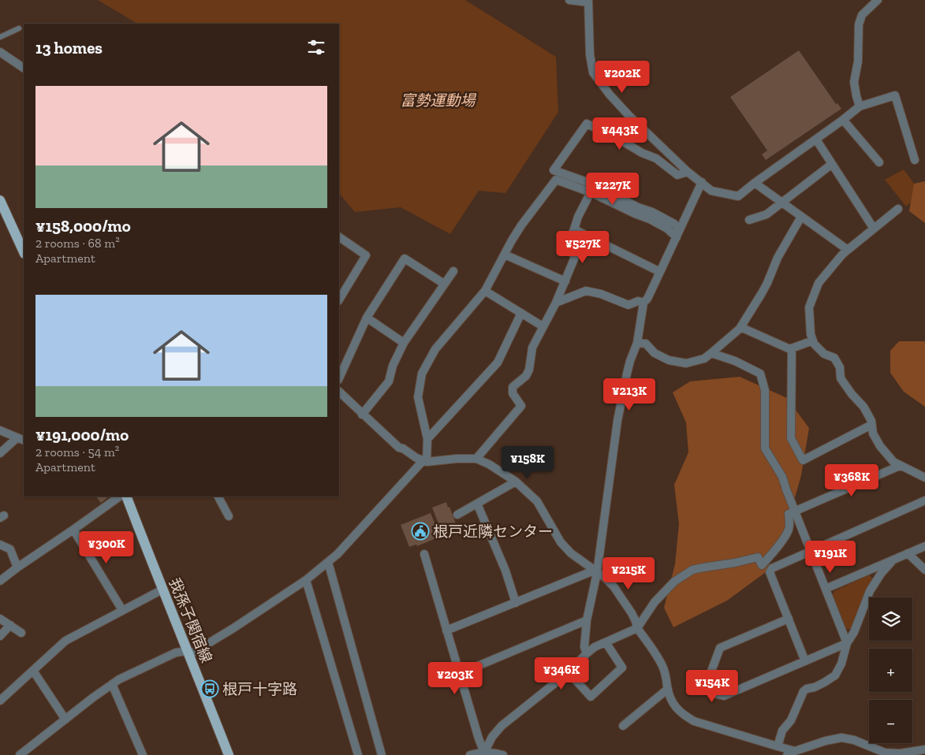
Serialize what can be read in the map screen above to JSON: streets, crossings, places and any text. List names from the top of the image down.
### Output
{
  "streets": {
    "main road": ["我孫子関宿線"]
  },
  "parks": ["富勢運動場"],
  "places": {
    "public building": ["根戸近隣センター"],
    "bus stop": ["根戸十字路"]
  },
  "page": {
    "heading": "13 homes",
    "price": [
      "¥202K",
      "¥443K",
      "¥227K",
      "¥527K",
      "¥213K",
      "¥158K",
      "¥368K",
      "¥300K",
      "¥191K",
      "¥215K",
      "¥346K",
      "¥203K",
      "¥154K"
    ],
    "list": [
      {
        "name": "¥158,000/mo",
        "note": "2 rooms · 68 m² · Apartment"
      },
      {
        "name": "¥191,000/mo",
        "note": "2 rooms · 54 m² · Apartment"
      }
    ],
    "map_buttons": ["+", "−"]
  }
}
